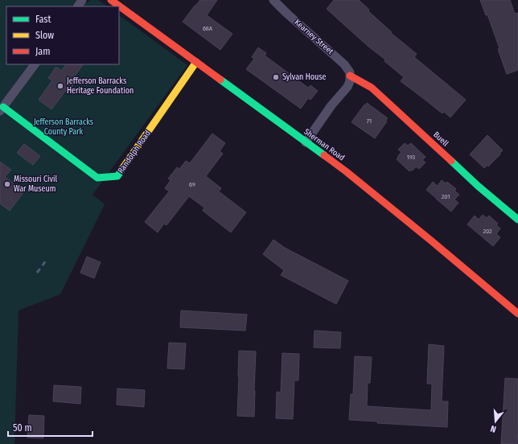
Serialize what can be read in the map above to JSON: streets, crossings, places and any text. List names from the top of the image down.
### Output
{
  "streets": {
    "street": [
      "Kearney Street",
      "Buell",
      "Sherman Road",
      "Randolph Road"
    ]
  },
  "crossings": [
    ["Kearney Street", "Buell"],
    ["Sherman Road", "Randolph Road"]
  ],
  "parks": ["Jefferson Barracks County Park"],
  "places": ["Sylvan House", "Jefferson Barracks Heritage Foundation", "Missouri Civil War Museum"],
  "house_numbers": [
    "68A",
    "71",
    "193",
    "69",
    "201",
    "202"
  ],
  "legend": ["Fast", "Slow", "Jam"],
  "scale_bar": "50 m",
  "north": "bottom"
}
